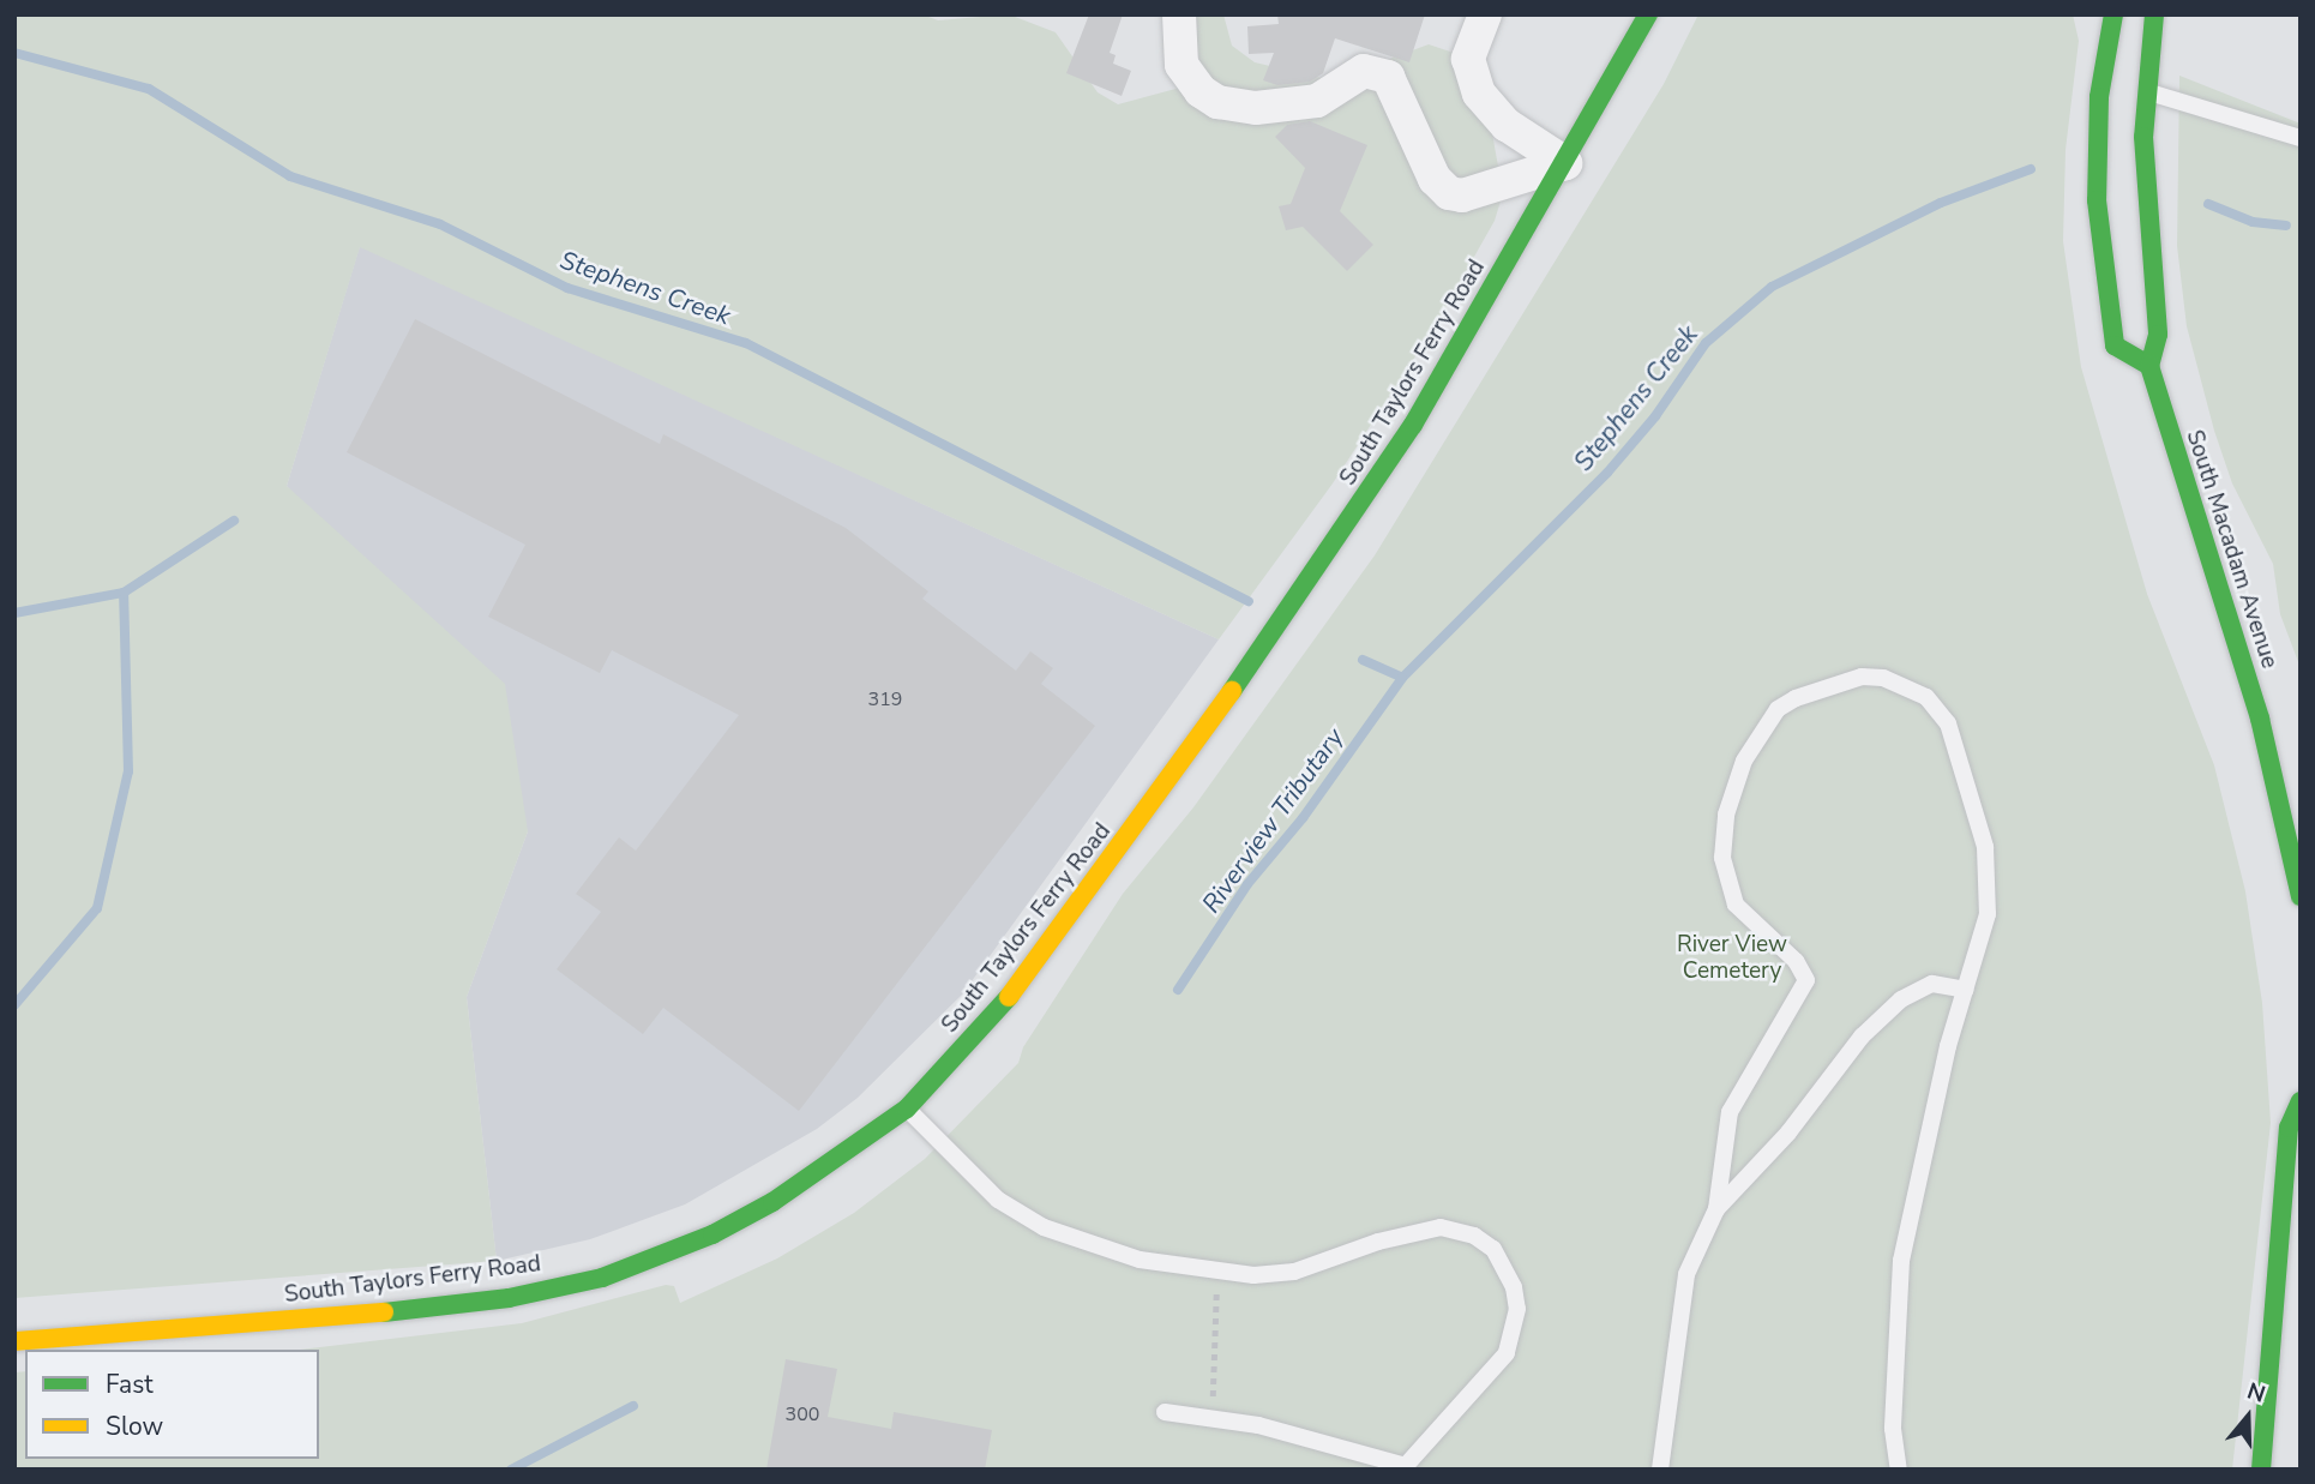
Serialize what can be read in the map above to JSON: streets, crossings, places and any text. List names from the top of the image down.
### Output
{
  "streets": {
    "main road": ["South Taylors Ferry Road", "South Macadam Avenue"]
  },
  "water": ["Stephens Creek", "Riverview Tributary"],
  "parks": ["River View Cemetery"],
  "house_numbers": ["319", "300"],
  "legend": ["Fast", "Slow"],
  "north": "top"
}
